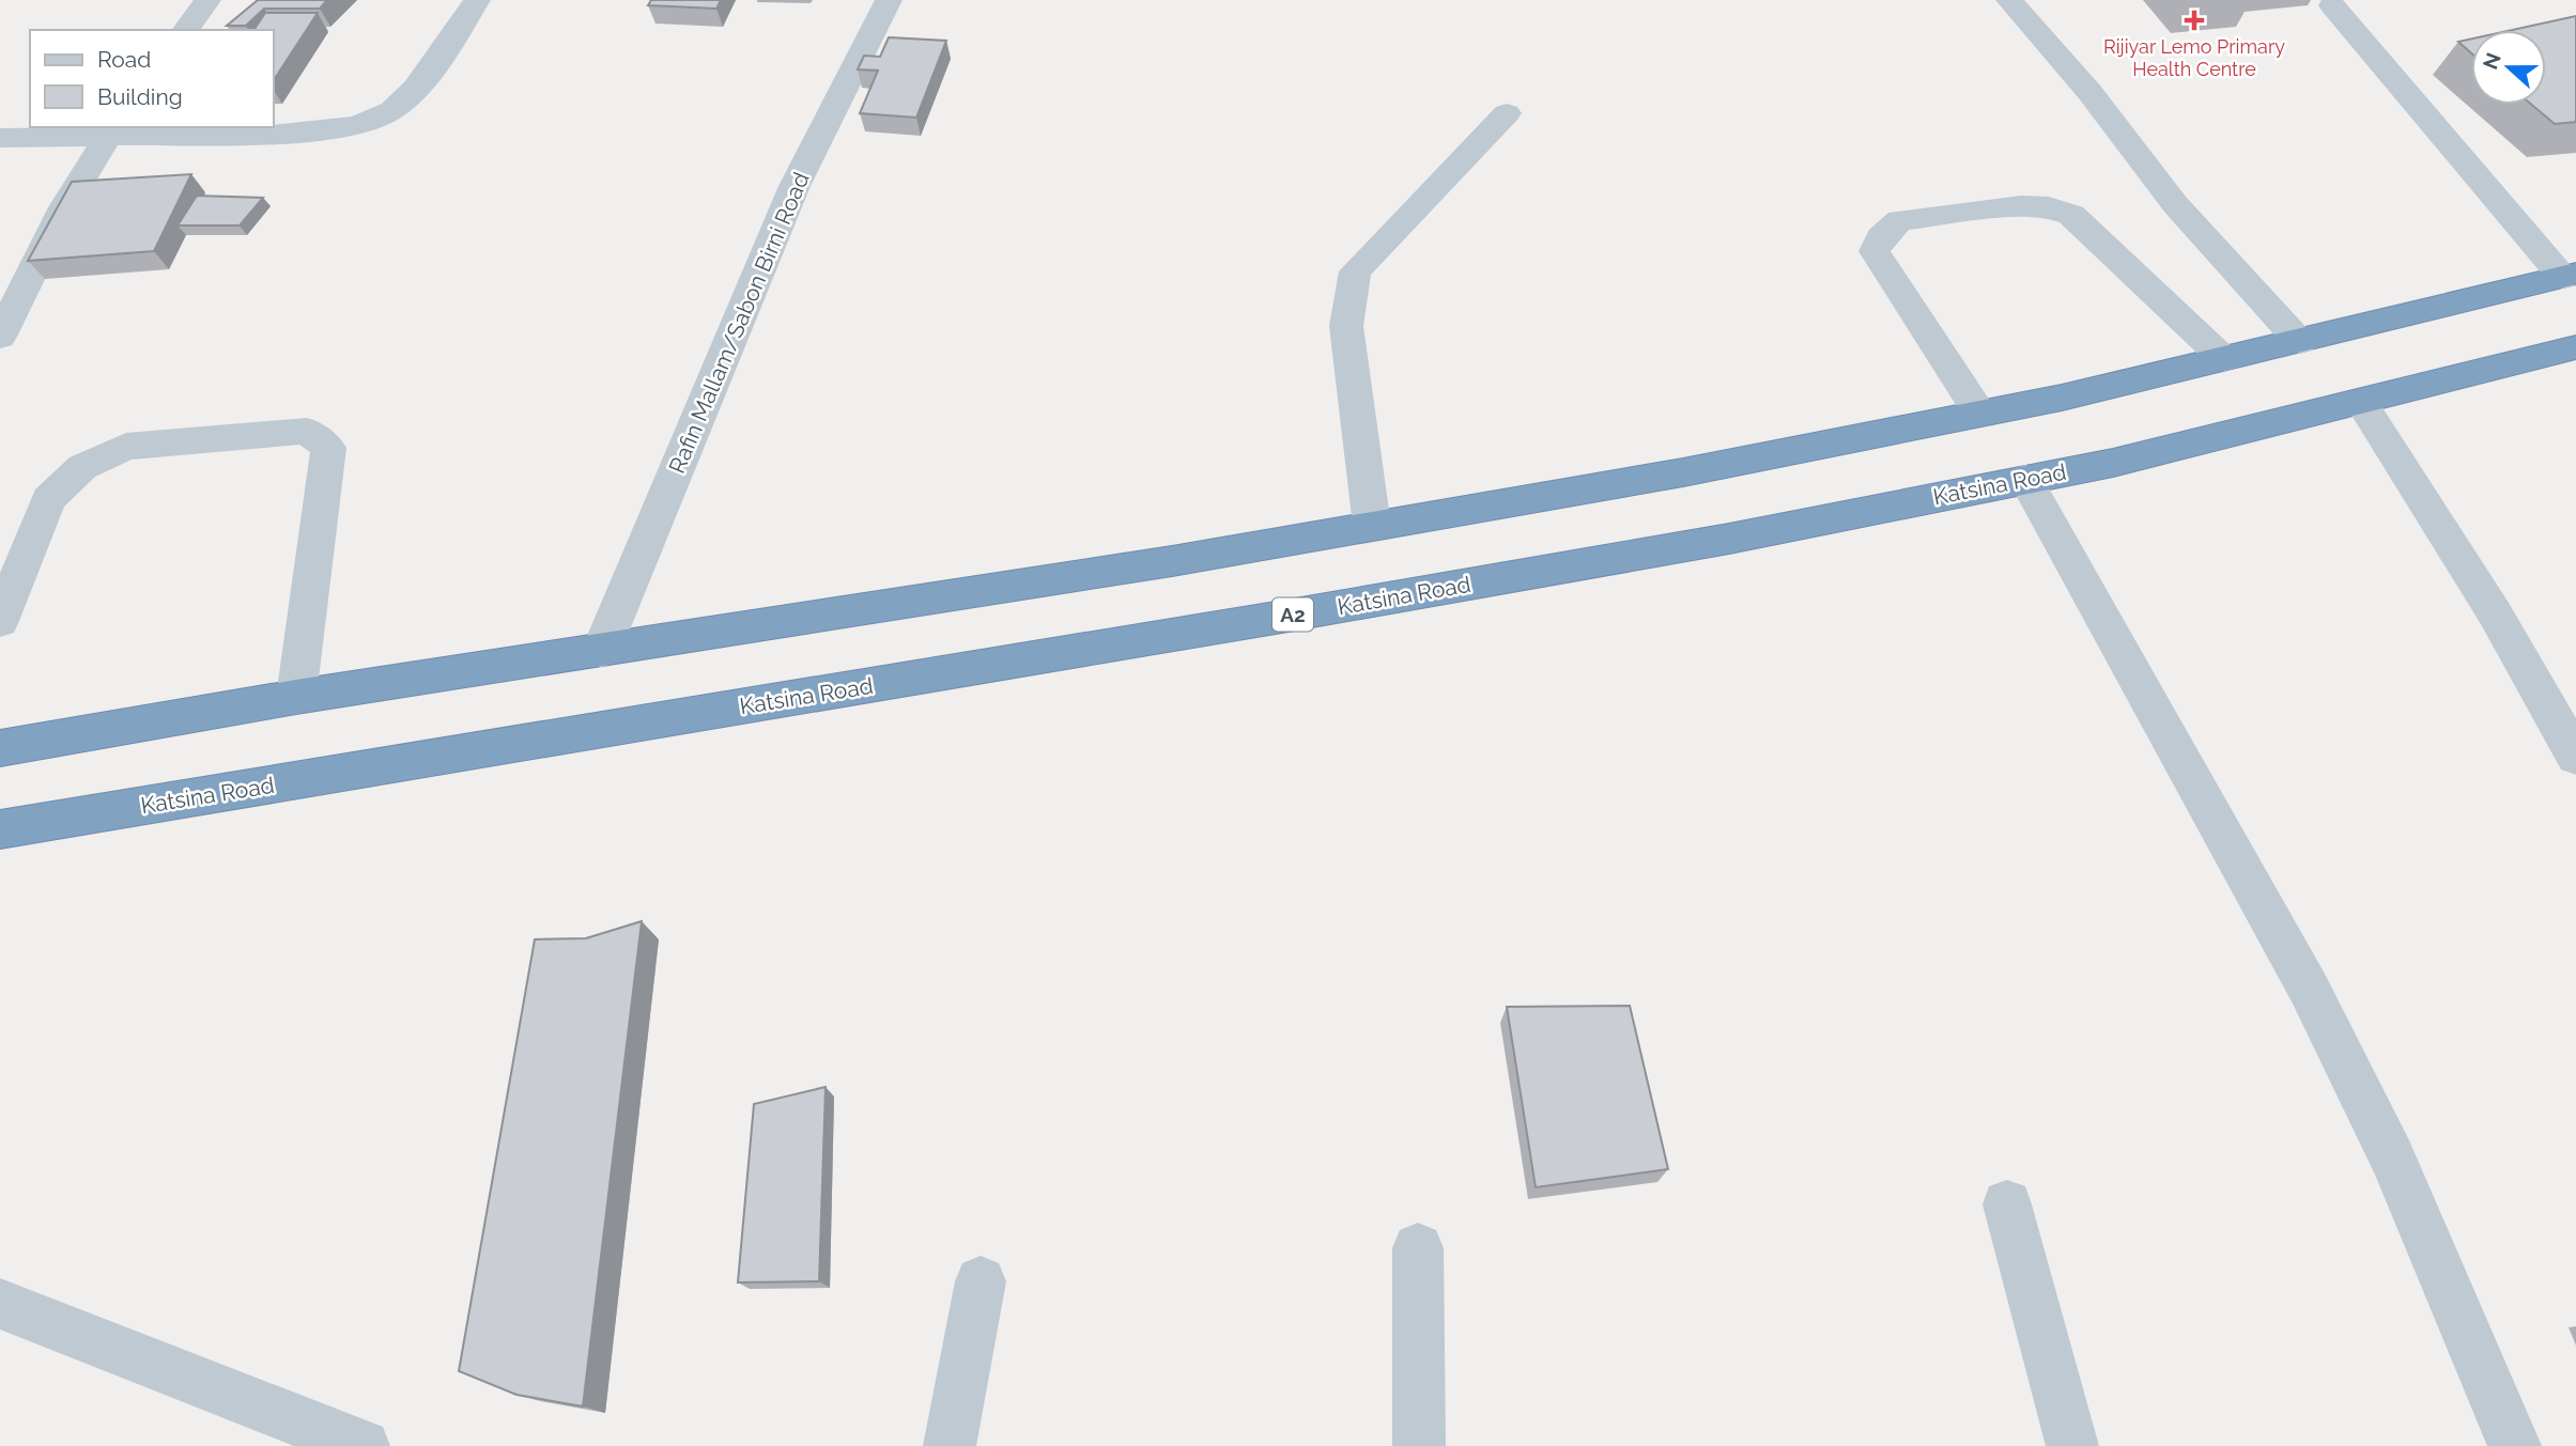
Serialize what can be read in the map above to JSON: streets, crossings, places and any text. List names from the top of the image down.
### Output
{
  "streets": {
    "highway": ["Katsina Road", "A2"],
    "street": ["Rafin Mallam/Sabon Birni Road"]
  },
  "places": {
    "health": ["Rijiyar Lemo Primary Health Centre"]
  },
  "legend": ["Road", "Building"],
  "north": "left"
}
